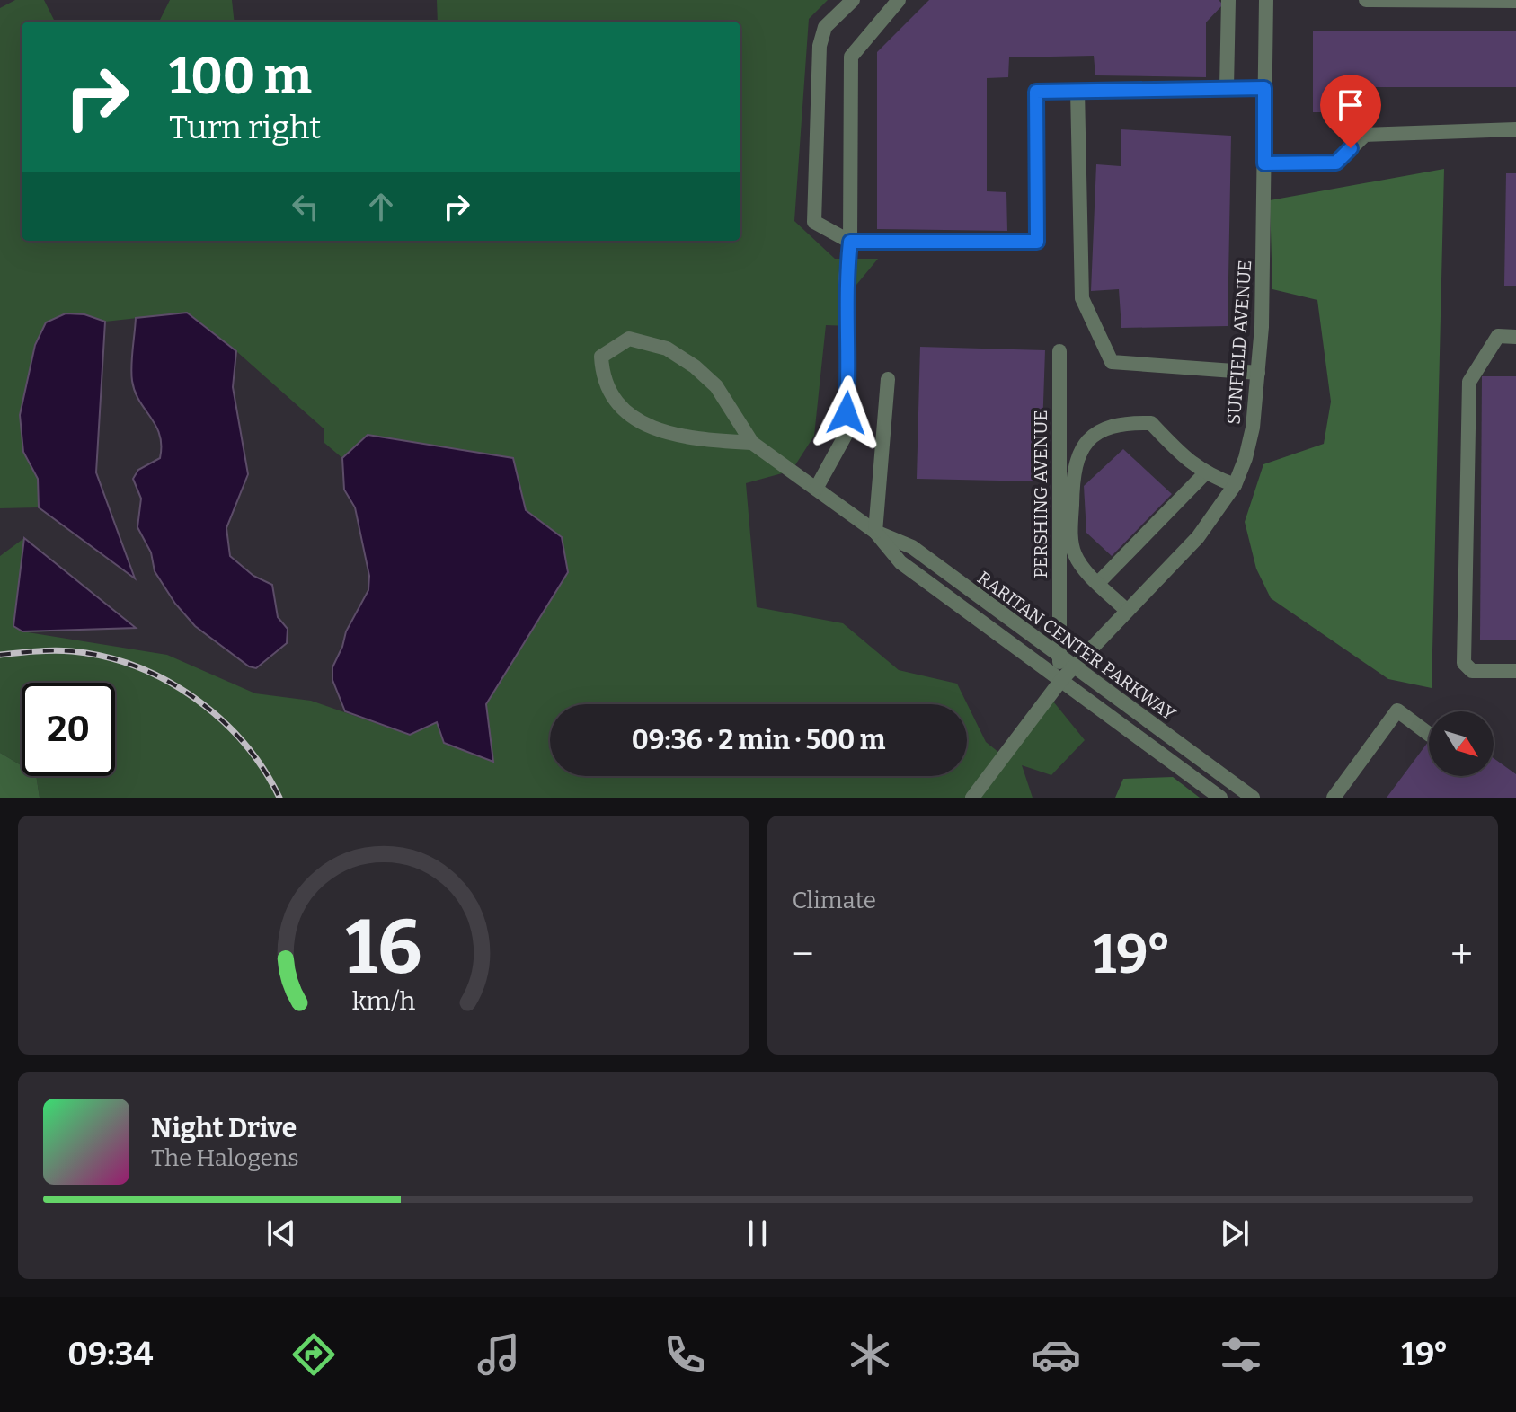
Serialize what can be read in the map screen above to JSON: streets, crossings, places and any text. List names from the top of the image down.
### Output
{
  "streets": {
    "street": ["SUNFIELD AVENUE", "PERSHING AVENUE", "RARITAN CENTER PARKWAY"]
  },
  "crossings": [
    ["SUNFIELD AVENUE", "PERSHING AVENUE"],
    ["SUNFIELD AVENUE", "RARITAN CENTER PARKWAY"],
    ["PERSHING AVENUE", "RARITAN CENTER PARKWAY"]
  ],
  "north": "bottom right",
  "page": {
    "turn": ["100 m", "Turn right"],
    "limit": "20",
    "trip": "09:36 · 2 min · 500 m",
    "tile": "Climate",
    "heat": ["−", "19°", "+"],
    "song": ["Night Drive", "The Halogens"],
    "tabs": ["09:34", "19°"],
    "gauge": ["16", "km/h"]
  }
}
